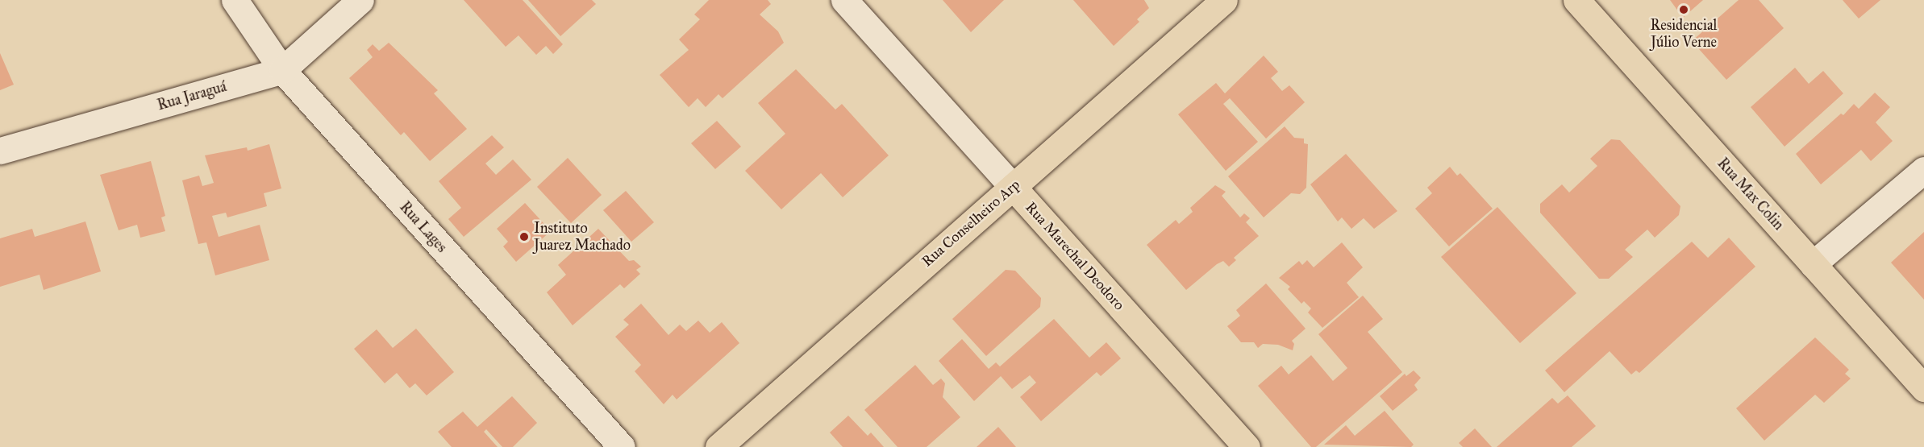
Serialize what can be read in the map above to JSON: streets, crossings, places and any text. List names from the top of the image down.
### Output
{
  "streets": {
    "main road": ["Rua Max Colin", "Rua Conselheiro Arp", "Rua Marechal Deodoro"],
    "street": ["Rua Jaraguá", "Rua Lages"]
  },
  "crossings": [
    ["Rua Jaraguá", "Rua Lages"],
    ["Rua Conselheiro Arp", "Rua Marechal Deodoro"]
  ],
  "places": ["Residencial Júlio Verne", "Instituto Juarez Machado"]
}
